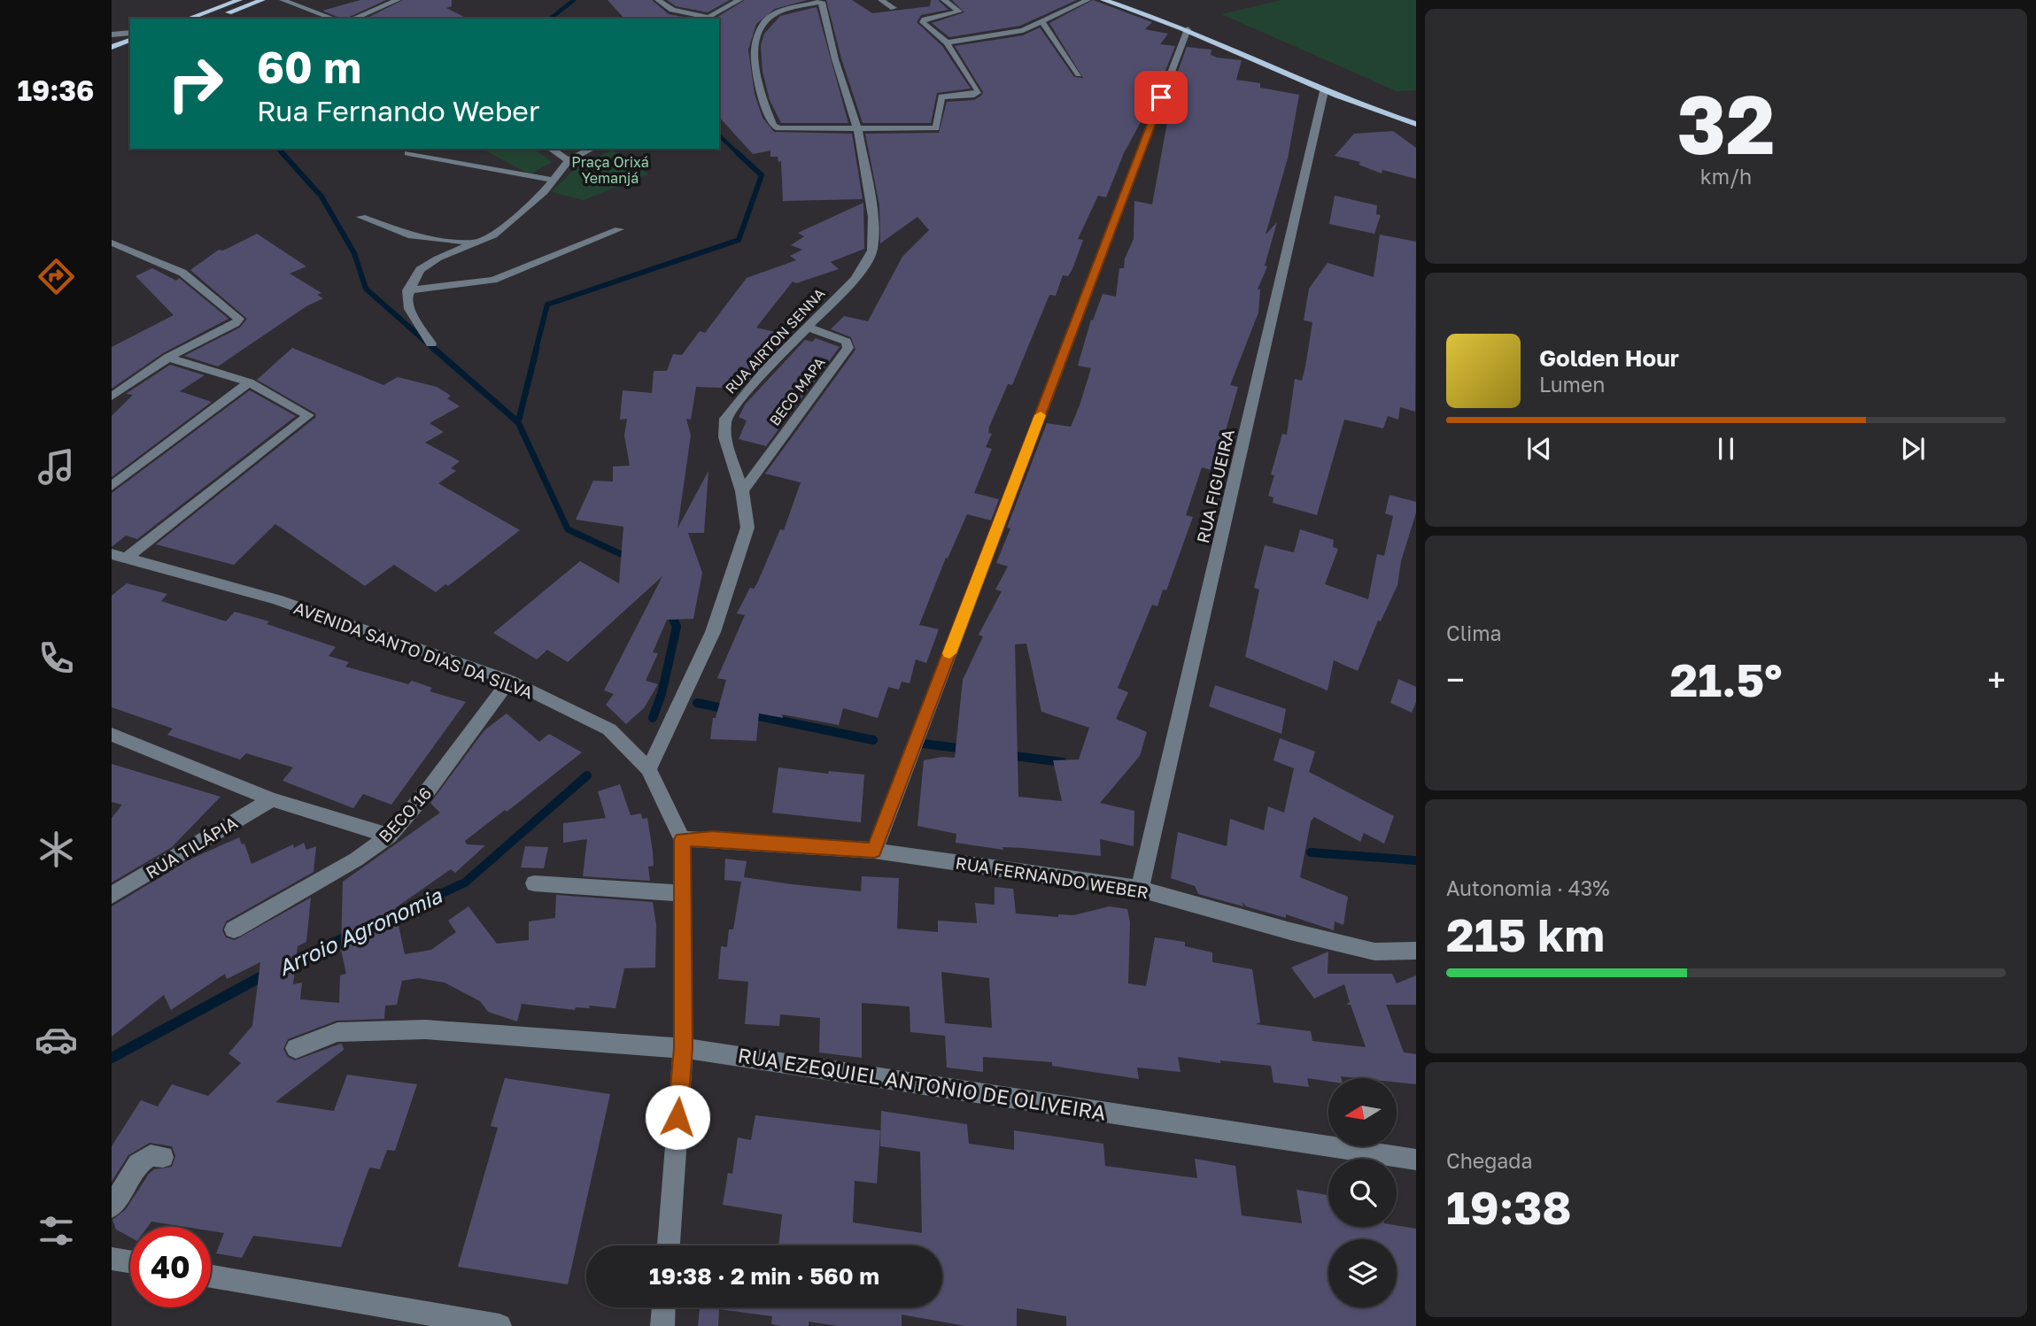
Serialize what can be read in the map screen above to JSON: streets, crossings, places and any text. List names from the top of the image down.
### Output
{
  "streets": {
    "street": [
      "RUA AIRTON SENNA",
      "BECO MAPA",
      "RUA FIGUEIRA",
      "AVENIDA SANTO DIAS DA SILVA",
      "BECO 16",
      "RUA TILÁPIA",
      "RUA FERNANDO WEBER",
      "RUA EZEQUIEL ANTONIO DE OLIVEIRA"
    ]
  },
  "crossings": [
    ["RUA AIRTON SENNA", "BECO MAPA"],
    ["RUA AIRTON SENNA", "AVENIDA SANTO DIAS DA SILVA"],
    ["RUA FIGUEIRA", "RUA FERNANDO WEBER"],
    ["AVENIDA SANTO DIAS DA SILVA", "BECO 16"],
    ["AVENIDA SANTO DIAS DA SILVA", "RUA FERNANDO WEBER"],
    ["AVENIDA SANTO DIAS DA SILVA", "RUA EZEQUIEL ANTONIO DE OLIVEIRA"]
  ],
  "water": ["Arroio Agronomia"],
  "parks": ["Praça Orixá Yemanjá"],
  "north": "left",
  "page": {
    "tabs": "19:36",
    "tile": [
      ["32", "km/h"],
      "Clima",
      ["Autonomia · 43%", "215 km"],
      ["Chegada", "19:38"]
    ],
    "turn": ["60 m", "Rua Fernando Weber"],
    "song": ["Golden Hour", "Lumen"],
    "heat": ["−", "21.5°", "+"],
    "limit": "40",
    "trip": "19:38 · 2 min · 560 m"
  }
}
